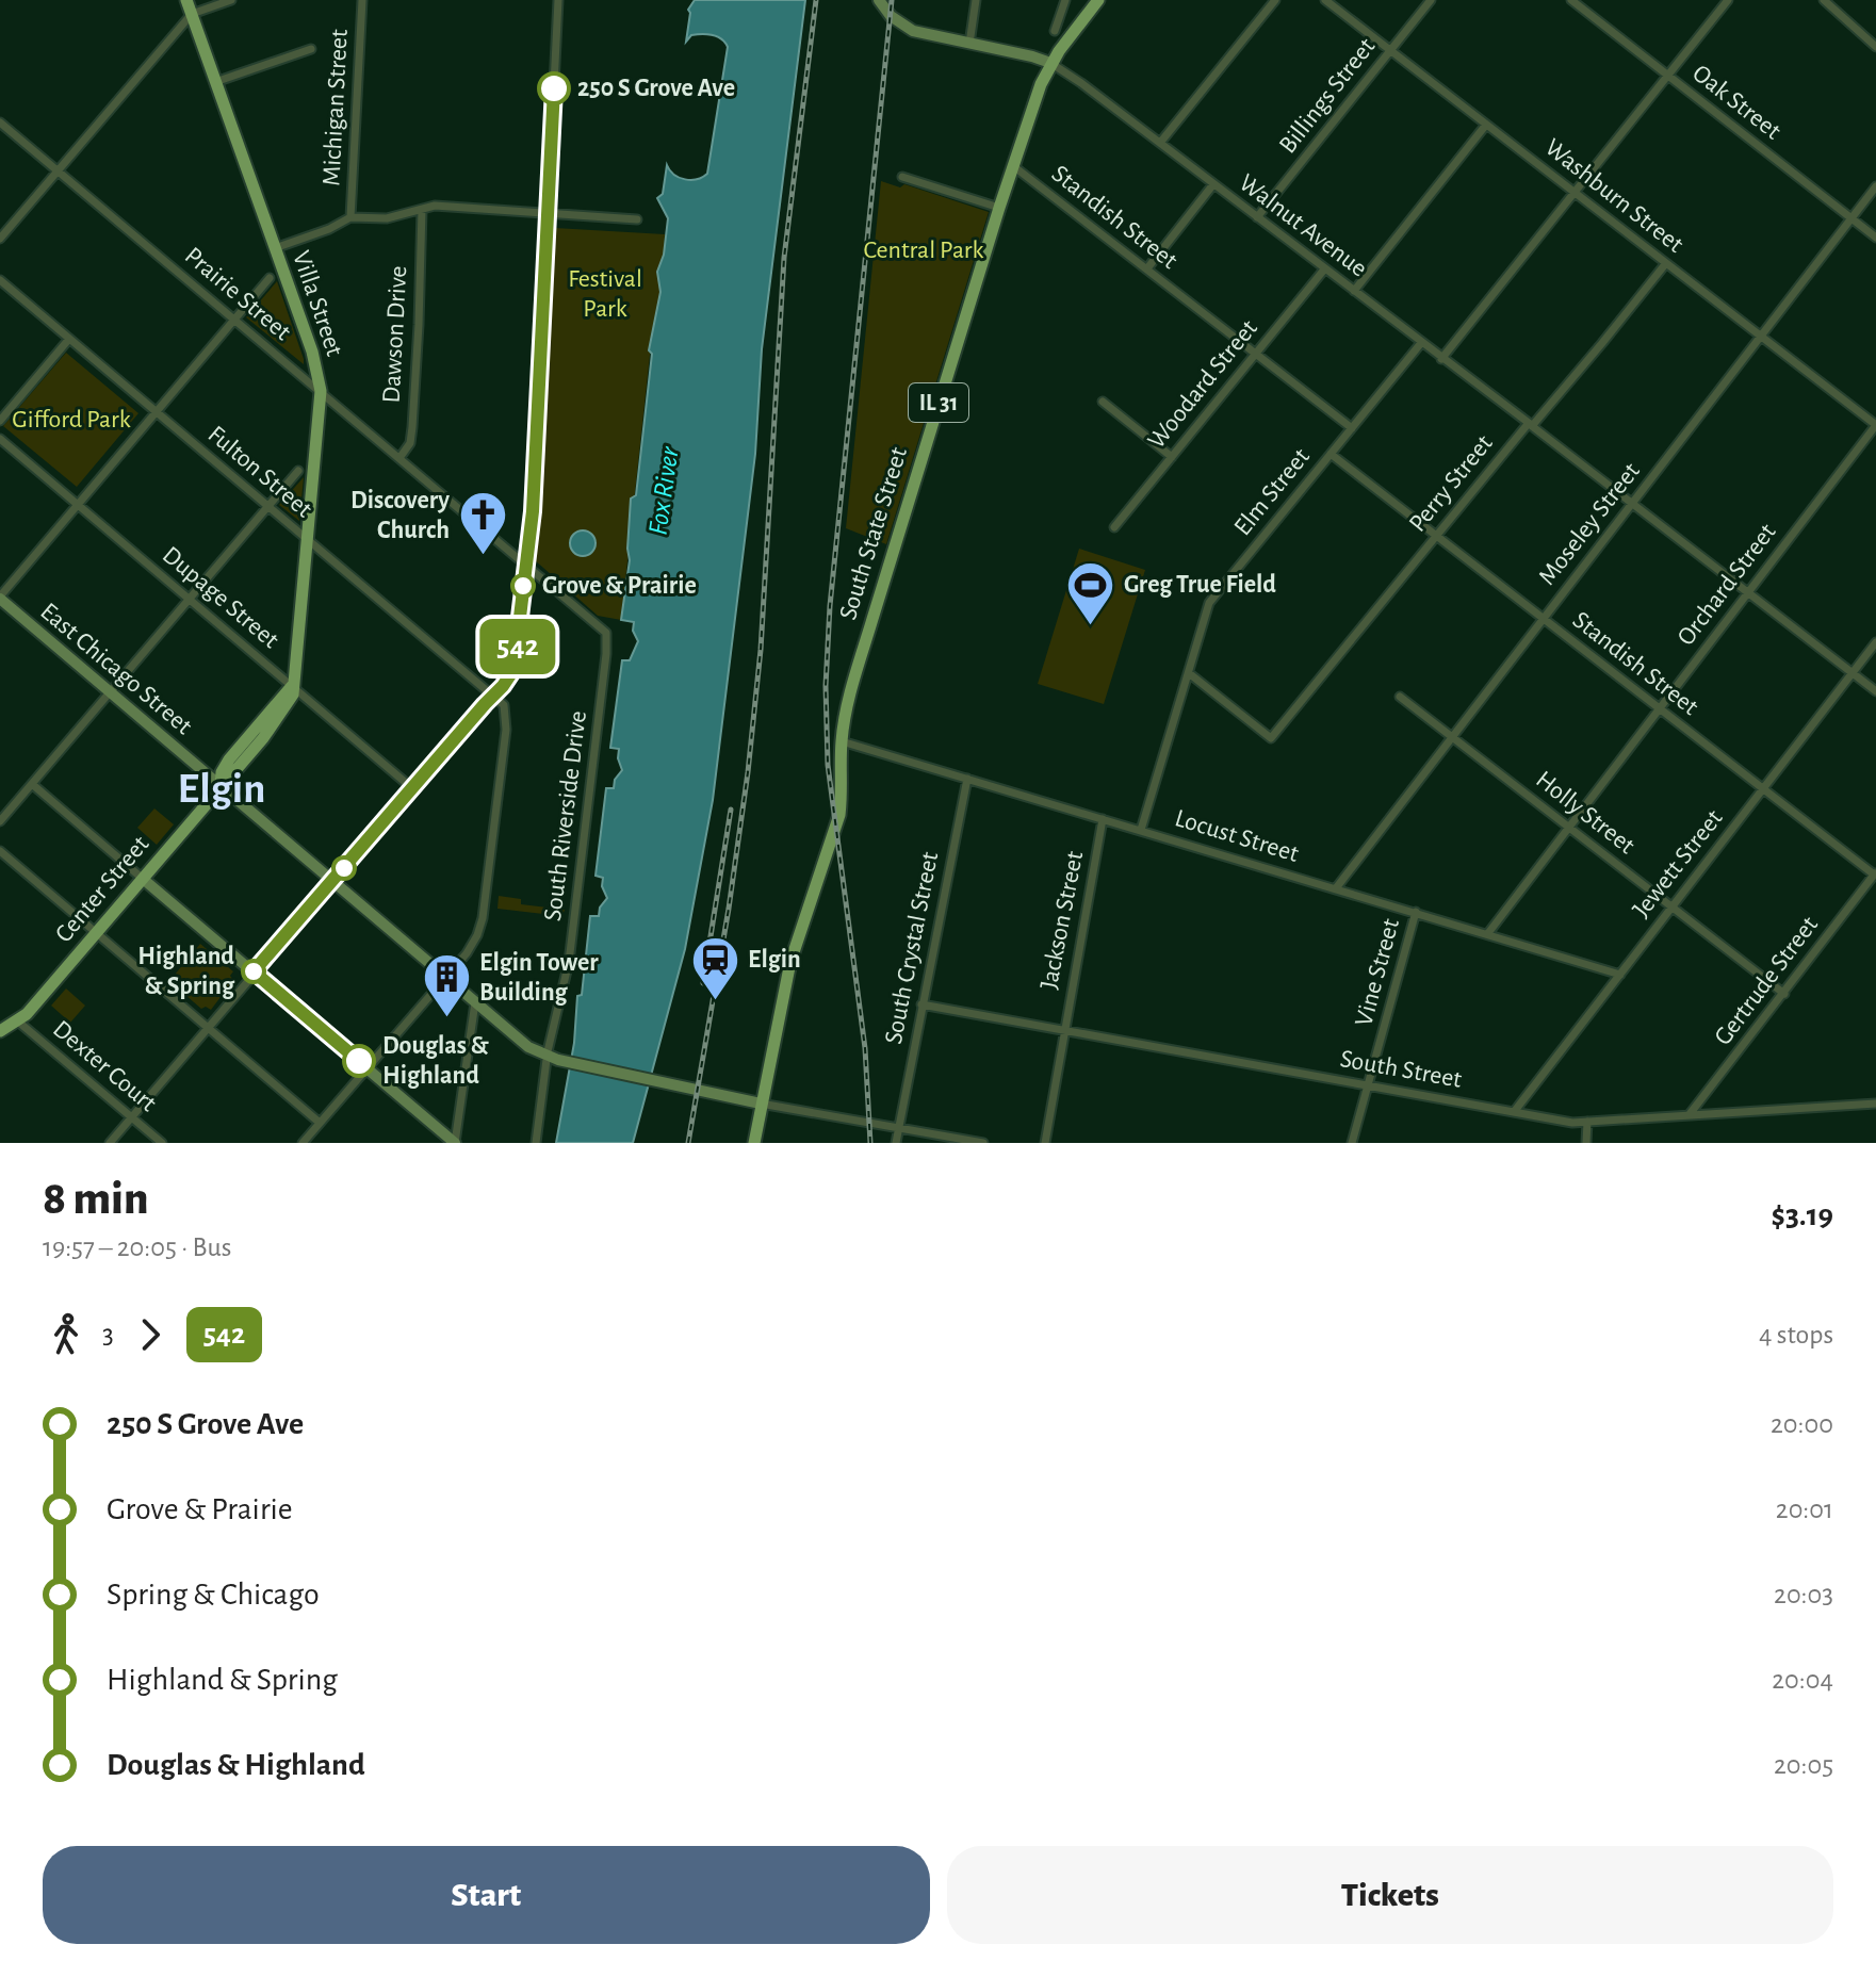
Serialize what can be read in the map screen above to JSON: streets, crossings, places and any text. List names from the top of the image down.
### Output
{
  "streets": {
    "main road": [
      "Villa Street",
      "IL 31",
      "South State Street",
      "Center Street"
    ],
    "street": [
      "Billings Street",
      "Oak Street",
      "Michigan Street",
      "Washburn Street",
      "Standish Street",
      "Walnut Avenue",
      "Prairie Street",
      "Dawson Drive",
      "Woodard Street",
      "Fulton Street",
      "Perry Street",
      "Elm Street",
      "Moseley Street",
      "Orchard Street",
      "Dupage Street",
      "East Chicago Street",
      "Holly Street",
      "South Riverside Drive",
      "Locust Street",
      "Jewett Street",
      "Jackson Street",
      "South Crystal Street",
      "Vine Street",
      "Gertrude Street",
      "Dexter Court",
      "South Street"
    ]
  },
  "crossings": [
    ["Billings Street", "Washburn Street"],
    ["Billings Street", "Walnut Avenue"],
    ["Oak Street", "Moseley Street"],
    ["Washburn Street", "Perry Street"],
    ["Washburn Street", "Moseley Street"],
    ["Washburn Street", "Orchard Street"],
    ["Standish Street", "Woodard Street"],
    ["Standish Street", "Perry Street"],
    ["Standish Street", "Elm Street"],
    ["Standish Street", "Moseley Street"],
    ["Standish Street", "South State Street"],
    ["Standish Street", "Orchard Street"],
    ["Standish Street", "Jewett Street"],
    ["Standish Street", "Gertrude Street"],
    ["Walnut Avenue", "Woodard Street"],
    ["Walnut Avenue", "Perry Street"],
    ["Walnut Avenue", "Elm Street"],
    ["Walnut Avenue", "Moseley Street"],
    ["Walnut Avenue", "South State Street"],
    ["Walnut Avenue", "Orchard Street"],
    ["Walnut Avenue", "Jewett Street"],
    ["Prairie Street", "Villa Street"],
    ["Prairie Street", "Dawson Drive"],
    ["Prairie Street", "South Riverside Drive"],
    ["Villa Street", "Fulton Street"],
    ["Villa Street", "Dupage Street"],
    ["Villa Street", "East Chicago Street"],
    ["Villa Street", "Center Street"],
    ["IL 31", "South State Street"],
    ["IL 31", "East Chicago Street"],
    ["Perry Street", "Elm Street"],
    ["Elm Street", "Locust Street"],
    ["Moseley Street", "Holly Street"],
    ["Moseley Street", "Locust Street"],
    ["South State Street", "East Chicago Street"],
    ["South State Street", "Locust Street"],
    ["Orchard Street", "Holly Street"],
    ["Orchard Street", "Locust Street"],
    ["East Chicago Street", "South Riverside Drive"],
    ["East Chicago Street", "Center Street"],
    ["Holly Street", "Jewett Street"],
    ["Holly Street", "Gertrude Street"],
    ["Locust Street", "Jewett Street"],
    ["Locust Street", "Jackson Street"],
    ["Locust Street", "South Crystal Street"],
    ["Locust Street", "Vine Street"],
    ["Jewett Street", "South Street"],
    ["Center Street", "Dexter Court"],
    ["Jackson Street", "South Street"],
    ["South Crystal Street", "South Street"],
    ["Vine Street", "South Street"],
    ["Gertrude Street", "South Street"]
  ],
  "districts": ["Elgin"],
  "water": ["Fox River"],
  "parks": ["Central Park", "Festival Park", "Gifford Park"],
  "places": {
    "other": [
      "250 S Grove Ave",
      "Grove & Prairie",
      "Highland & Spring",
      "Douglas & Highland"
    ],
    "church": ["Discovery Church"],
    "sports": ["Greg True Field"],
    "station": ["Elgin"],
    "building": ["Elgin Tower Building"]
  },
  "lines": ["bus line 542"],
  "page": {
    "on_map": "542",
    "heading": ["8 min", "19:57 – 20:05 · Bus", "$3.19"],
    "legs": ["3", "542", "4 stops"],
    "list": [
      {
        "name": "250 S Grove Ave",
        "value": "20:00"
      },
      {
        "name": "Grove & Prairie",
        "value": "20:01"
      },
      {
        "name": "Spring & Chicago",
        "value": "20:03"
      },
      {
        "name": "Highland & Spring",
        "value": "20:04"
      },
      {
        "name": "Douglas & Highland",
        "value": "20:05"
      }
    ],
    "buttons": ["Start", "Tickets"]
  }
}
